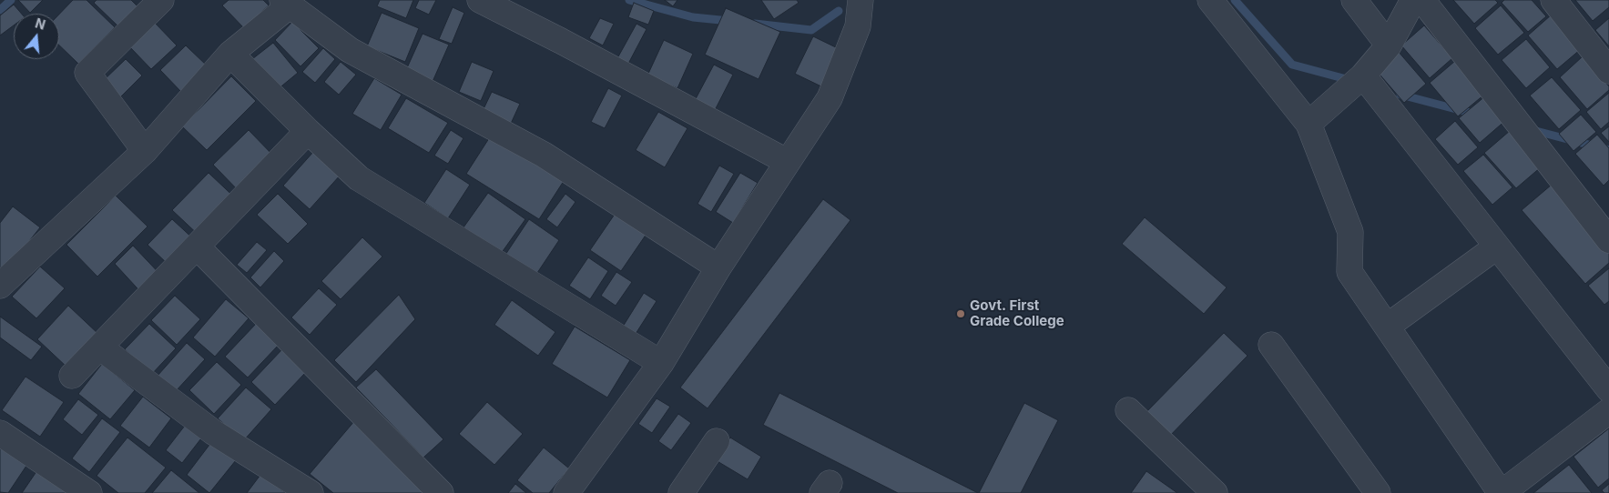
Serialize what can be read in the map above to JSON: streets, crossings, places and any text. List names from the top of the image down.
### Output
{
  "places": ["Govt. First Grade College"],
  "north": "top"
}
